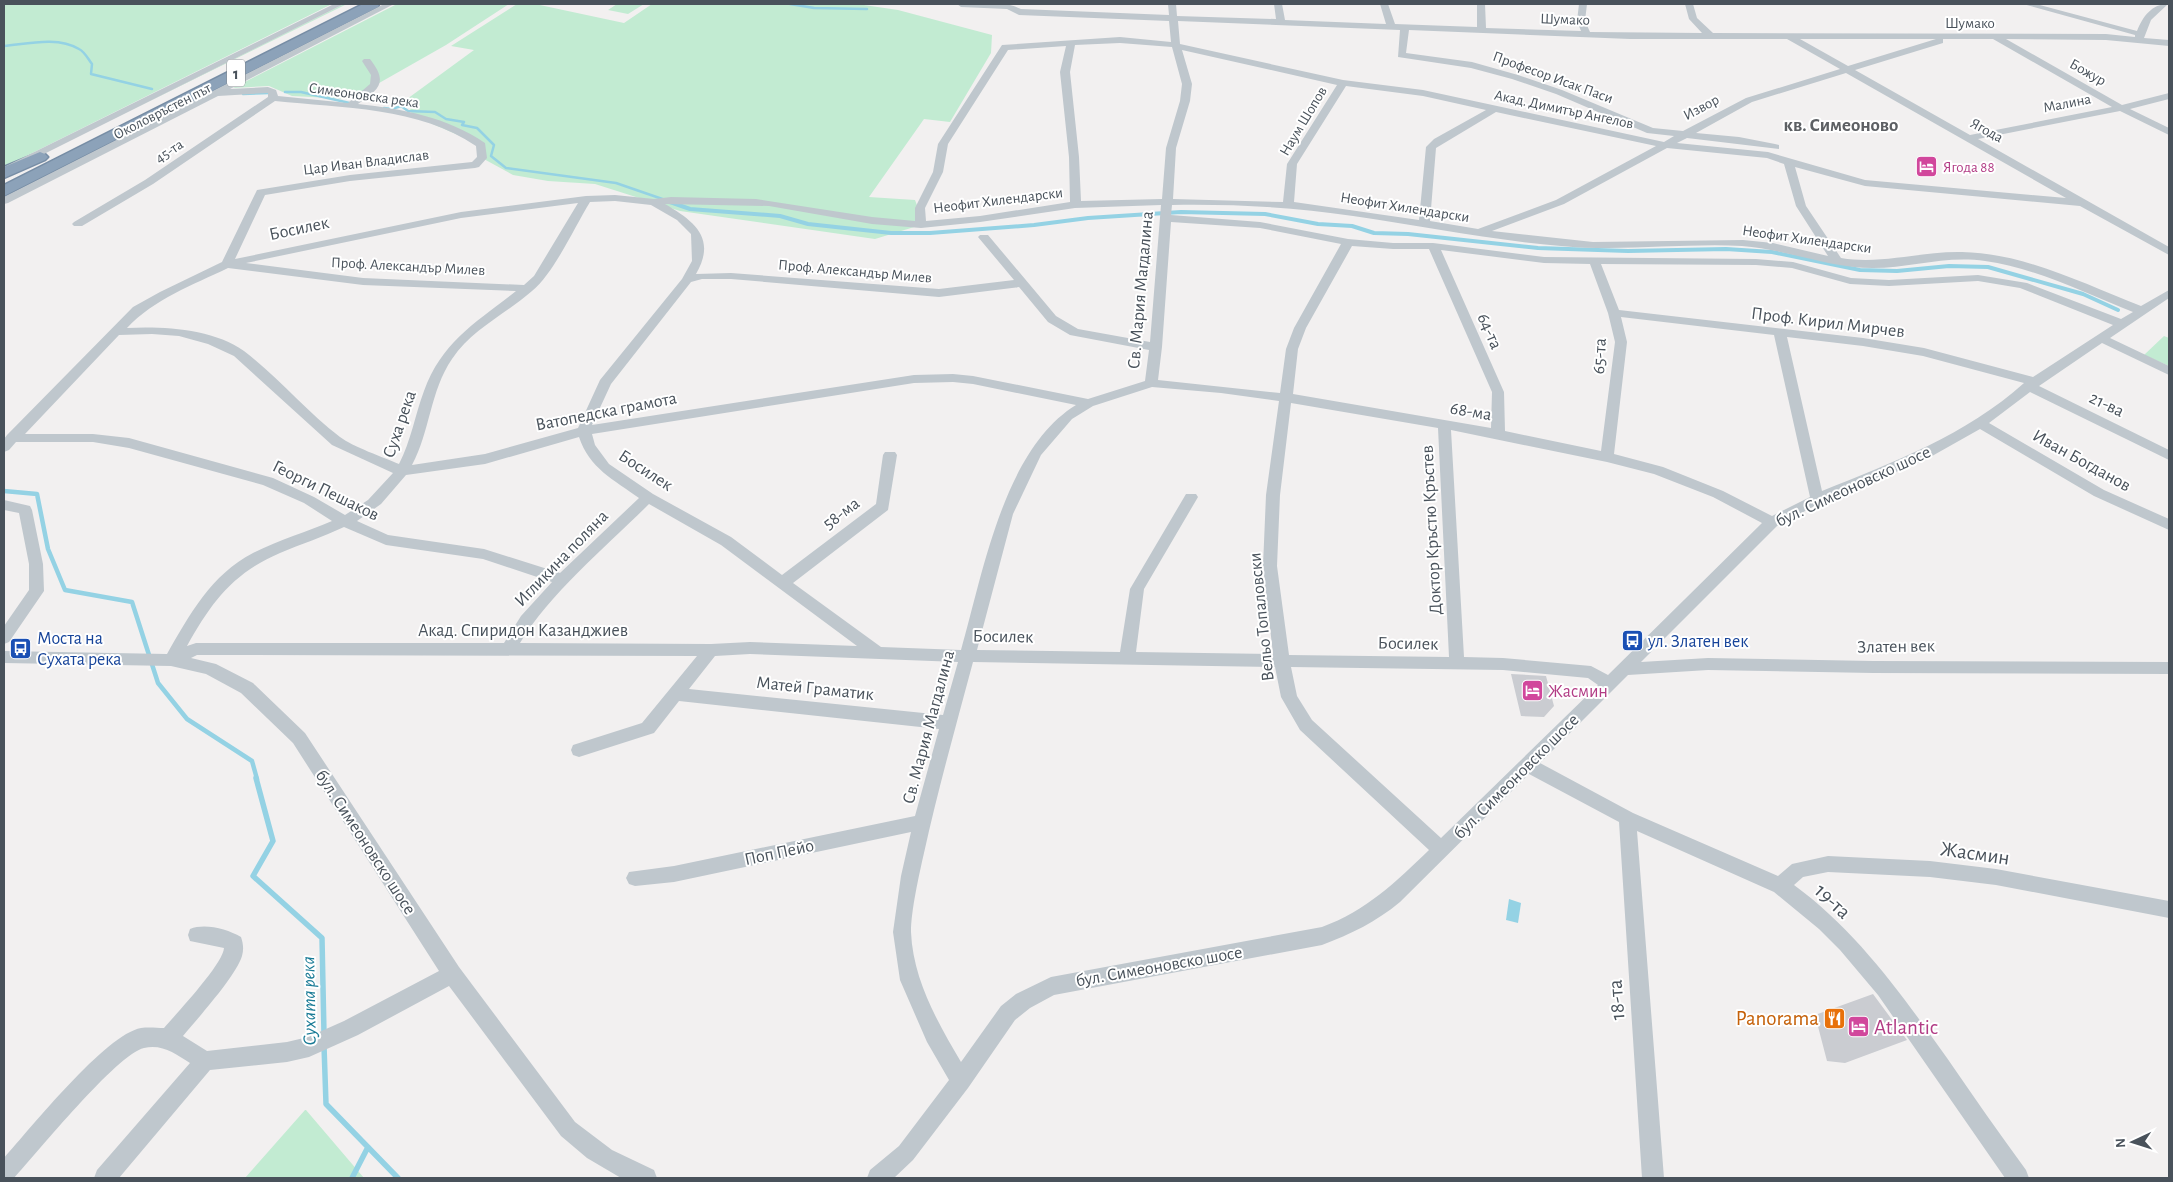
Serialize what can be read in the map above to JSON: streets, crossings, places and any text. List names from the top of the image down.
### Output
{
  "streets": {
    "highway": ["1", "Околовръстен път"],
    "street": [
      "Шумако",
      "Божур",
      "Професор Исак Паси",
      "Симеоновска река",
      "Малина",
      "Извор",
      "Акад. Димитър Ангелов",
      "Наум Шопов",
      "Ягода",
      "45-та",
      "Цар Иван Владислав",
      "Неофит Хилендарски",
      "Босилек",
      "Проф. Александър Милев",
      "Св. Мария Магдалина",
      "Проф. Кирил Мирчев",
      "64-та",
      "65-та",
      "21-ва",
      "Ватопедска грамота",
      "68-ма",
      "Суха река",
      "Иван Богданов",
      "бул. Симеоновско шосе",
      "Георги Пешаков",
      "58-ма",
      "Доктор Кръстю Кръстев",
      "Игликина поляна",
      "Вельо Топаловски",
      "Акад. Спиридон Казанджиев",
      "Златен век",
      "Матей Граматик",
      "Поп Пейо",
      "Жасмин",
      "19-та",
      "18-та"
    ]
  },
  "crossings": [
    ["Шумако", "Божур"],
    ["Шумако", "Професор Исак Паси"],
    ["Шумако", "Извор"],
    ["Шумако", "Ягода"],
    ["Шумако", "Св. Мария Магдалина"],
    ["Божур", "Малина"],
    ["Професор Исак Паси", "Извор"],
    ["Професор Исак Паси", "Акад. Димитър Ангелов"],
    ["Симеоновска река", "45-та"],
    ["Симеоновска река", "Цар Иван Владислав"],
    ["Малина", "Ягода"],
    ["Извор", "Акад. Димитър Ангелов"],
    ["Извор", "Ягода"],
    ["Извор", "Неофит Хилендарски"],
    ["Акад. Димитър Ангелов", "Наум Шопов"],
    ["Акад. Димитър Ангелов", "Ягода"],
    ["Акад. Димитър Ангелов", "Неофит Хилендарски"],
    ["Акад. Димитър Ангелов", "Св. Мария Магдалина"],
    ["Наум Шопов", "Неофит Хилендарски"],
    ["Цар Иван Владислав", "Босилек"],
    ["Цар Иван Владислав", "Проф. Александър Милев"],
    ["Неофит Хилендарски", "Босилек"],
    ["Неофит Хилендарски", "Св. Мария Магдалина"],
    ["Неофит Хилендарски", "64-та"],
    ["Неофит Хилендарски", "65-та"],
    ["Неофит Хилендарски", "бул. Симеоновско шосе"],
    ["Неофит Хилендарски", "Вельо Топаловски"],
    ["Босилек", "Проф. Александър Милев"],
    ["Босилек", "Св. Мария Магдалина"],
    ["Босилек", "Ватопедска грамота"],
    ["Босилек", "Суха река"],
    ["Босилек", "бул. Симеоновско шосе"],
    ["Босилек", "Георги Пешаков"],
    ["Босилек", "58-ма"],
    ["Босилек", "Доктор Кръстю Кръстев"],
    ["Босилек", "Игликина поляна"],
    ["Босилек", "Вельо Топаловски"],
    ["Босилек", "Акад. Спиридон Казанджиев"],
    ["Проф. Александър Милев", "Суха река"],
    ["Св. Мария Магдалина", "Ватопедска грамота"],
    ["Св. Мария Магдалина", "68-ма"],
    ["Св. Мария Магдалина", "бул. Симеоновско шосе"],
    ["Св. Мария Магдалина", "Матей Граматик"],
    ["Св. Мария Магдалина", "Поп Пейо"],
    ["Проф. Кирил Мирчев", "65-та"],
    ["Проф. Кирил Мирчев", "21-ва"],
    ["Проф. Кирил Мирчев", "бул. Симеоновско шосе"],
    ["64-та", "68-ма"],
    ["65-та", "68-ма"],
    ["21-ва", "бул. Симеоновско шосе"],
    ["Ватопедска грамота", "Суха река"],
    ["68-ма", "бул. Симеоновско шосе"],
    ["68-ма", "Доктор Кръстю Кръстев"],
    ["68-ма", "Вельо Топаловски"],
    ["Суха река", "бул. Симеоновско шосе"],
    ["Суха река", "Георги Пешаков"],
    ["Суха река", "Акад. Спиридон Казанджиев"],
    ["Иван Богданов", "бул. Симеоновско шосе"],
    ["бул. Симеоновско шосе", "Вельо Топаловски"],
    ["бул. Симеоновско шосе", "Акад. Спиридон Казанджиев"],
    ["бул. Симеоновско шосе", "Златен век"],
    ["бул. Симеоновско шосе", "19-та"],
    ["Георги Пешаков", "Игликина поляна"],
    ["Игликина поляна", "Акад. Спиридон Казанджиев"],
    ["Жасмин", "19-та"],
    ["19-та", "18-та"]
  ],
  "districts": ["кв. Симеоново"],
  "water": ["Сухата река"],
  "places": {
    "hotel": ["Ягода 88", "Жасмин", "Atlantic"],
    "bus stop": ["ул. Златен век", "Моста на Сухата река"],
    "restaurant": ["Panorama"]
  },
  "north": "left"
}
